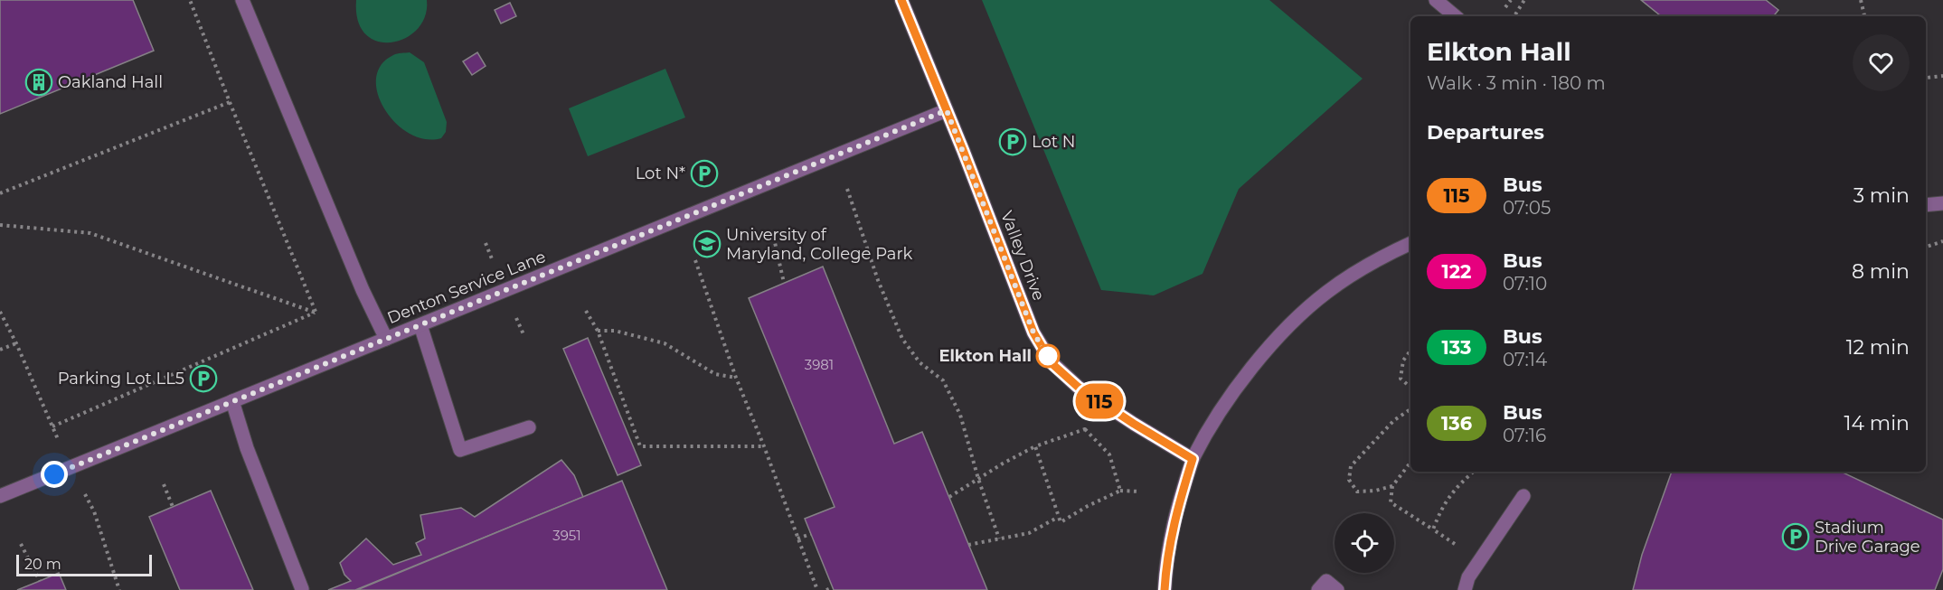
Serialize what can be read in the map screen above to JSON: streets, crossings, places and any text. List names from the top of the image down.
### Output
{
  "streets": {
    "street": ["Valley Drive", "Denton Service Lane"]
  },
  "crossings": [
    ["Valley Drive", "Denton Service Lane"]
  ],
  "places": {
    "building": ["Oakland Hall"],
    "parking": [
      "Lot N",
      "Lot N*",
      "Parking Lot LL5",
      "Stadium Drive Garage"
    ],
    "school or university": ["University of Maryland, College Park"],
    "other": ["Elkton Hall"]
  },
  "lines": ["bus line 115"],
  "house_numbers": ["3981", "3951"],
  "scale_bar": "20 m",
  "page": {
    "on_map": "115",
    "heading": [
      ["Elkton Hall", "Walk · 3 min · 180 m"],
      "Departures"
    ],
    "list": [
      {
        "mark": "115",
        "name": "Bus",
        "note": "07:05",
        "value": "3 min"
      },
      {
        "mark": "122",
        "name": "Bus",
        "note": "07:10",
        "value": "8 min"
      },
      {
        "mark": "133",
        "name": "Bus",
        "note": "07:14",
        "value": "12 min"
      },
      {
        "mark": "136",
        "name": "Bus",
        "note": "07:16",
        "value": "14 min"
      }
    ],
    "scale": "20 m"
  }
}
